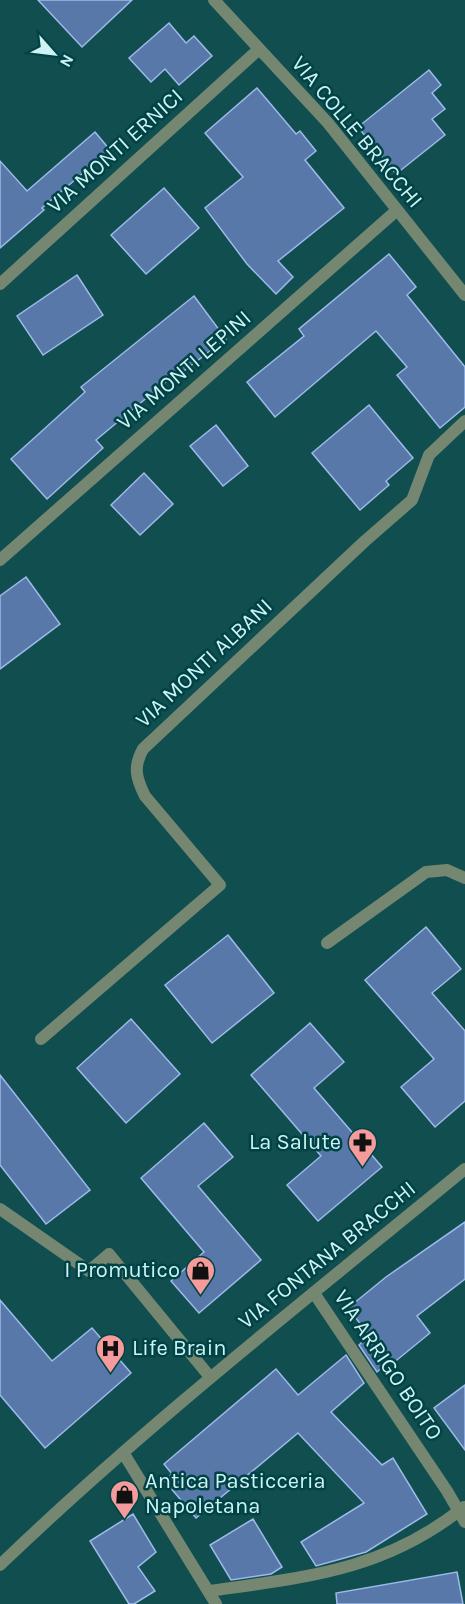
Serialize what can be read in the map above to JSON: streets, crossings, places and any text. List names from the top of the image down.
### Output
{
  "streets": {
    "street": [
      "VIA COLLE BRACCHI",
      "VIA MONTI ERNICI",
      "VIA MONTI LEPINI",
      "VIA MONTI ALBANI",
      "VIA FONTANA BRACCHI",
      "VIA ARRIGO BOITO"
    ]
  },
  "crossings": [
    ["VIA COLLE BRACCHI", "VIA MONTI ERNICI"],
    ["VIA COLLE BRACCHI", "VIA MONTI LEPINI"],
    ["VIA FONTANA BRACCHI", "VIA ARRIGO BOITO"]
  ],
  "places": {
    "pharmacy": ["La Salute"],
    "shop": ["I Promutico", "Antica Pasticceria Napoletana"],
    "hospital": ["Life Brain"]
  },
  "north": "bottom right"
}
